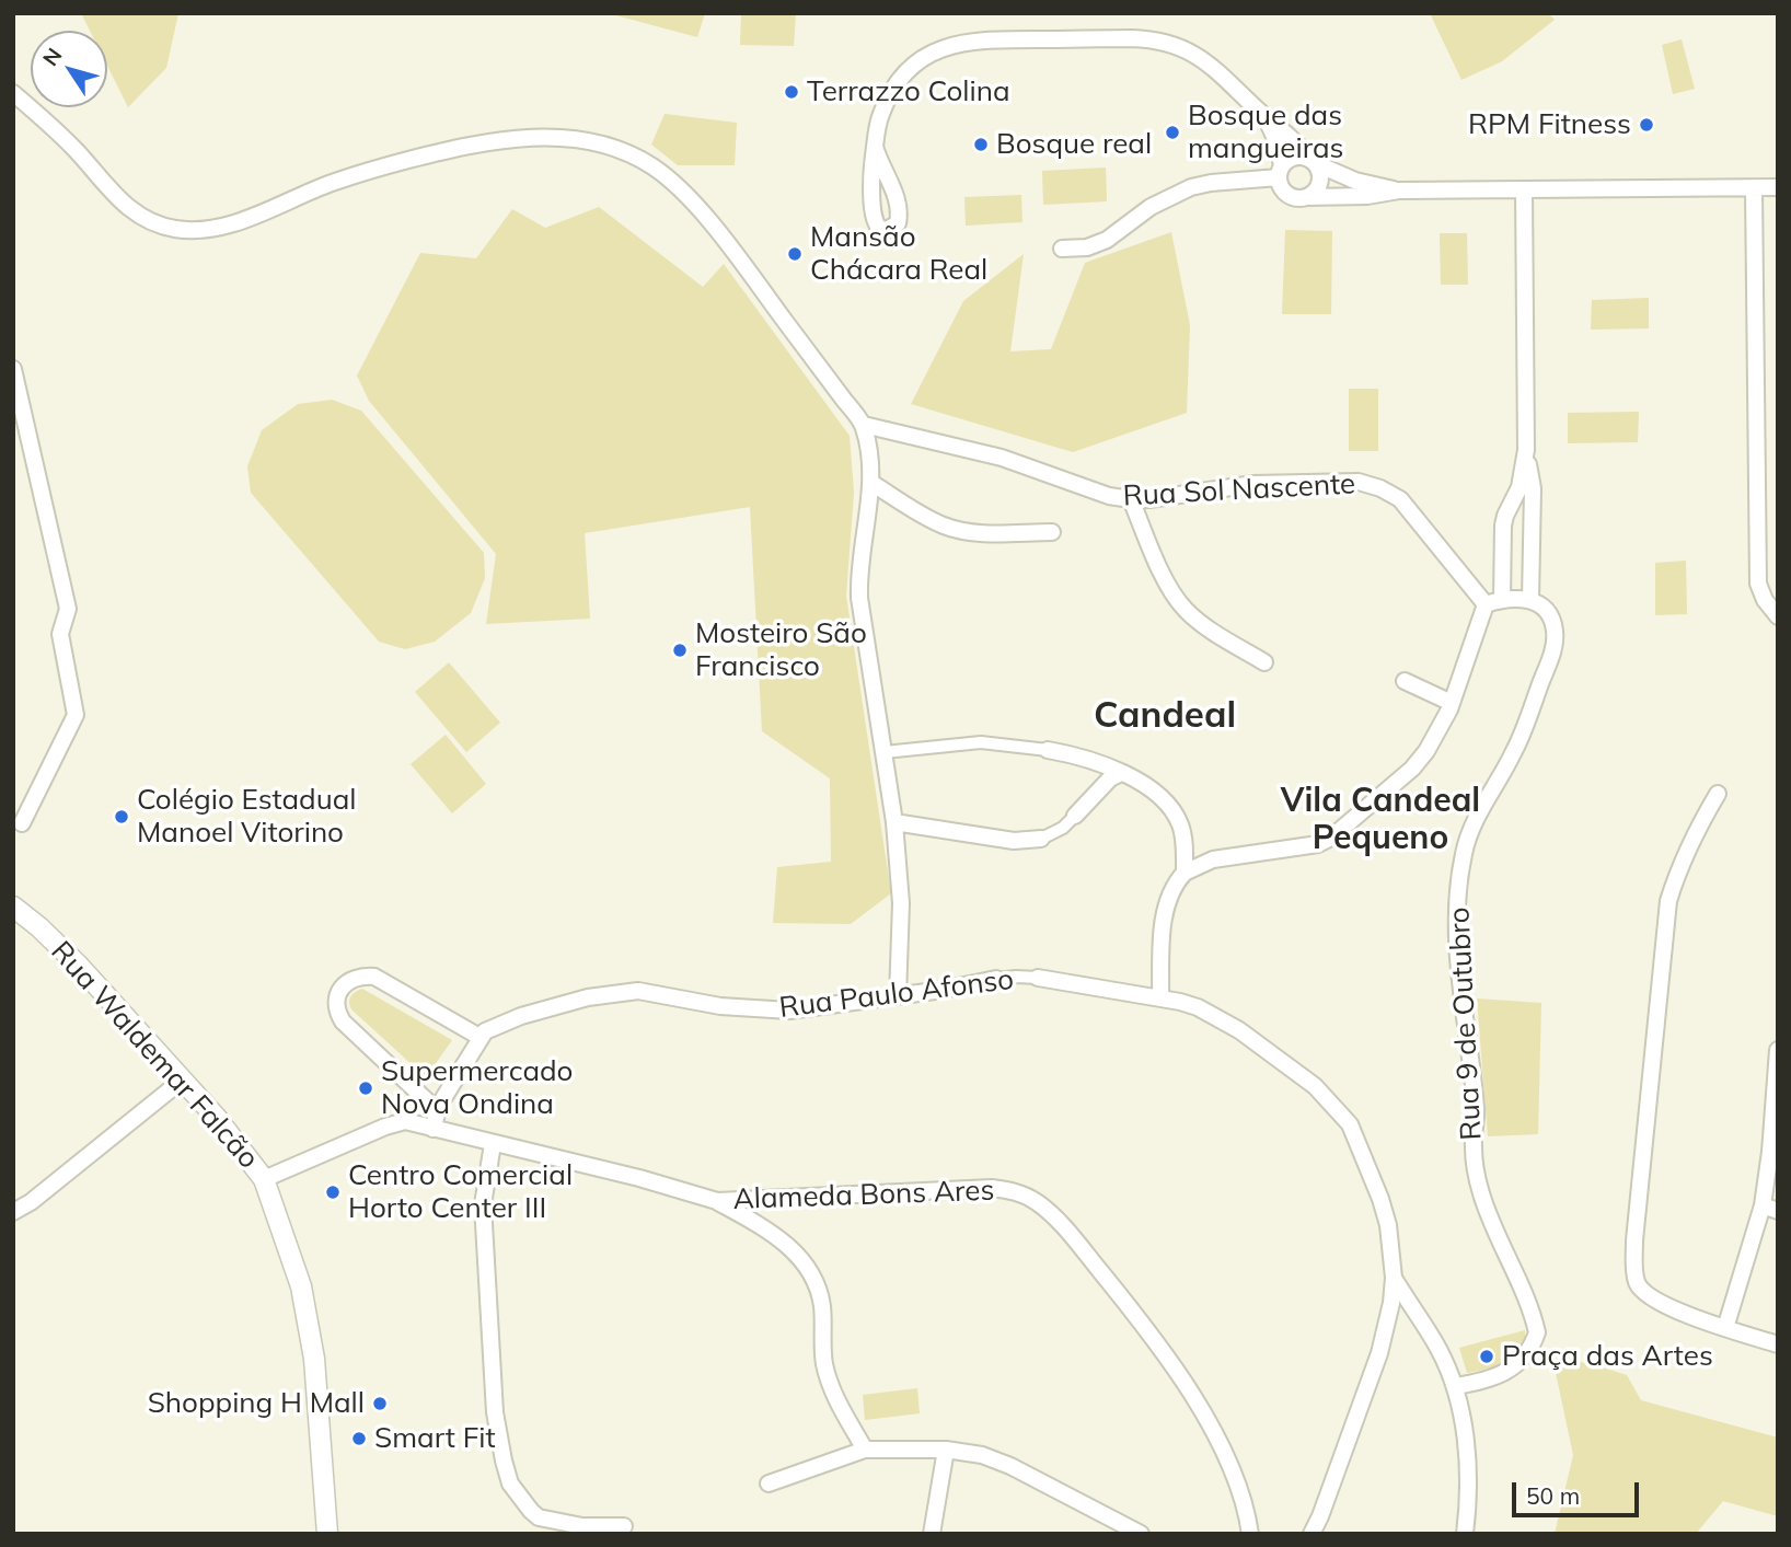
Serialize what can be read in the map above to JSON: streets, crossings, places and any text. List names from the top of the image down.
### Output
{
  "streets": {
    "street": [
      "Rua Sol Nascente",
      "Rua Paulo Afonso",
      "Rua 9 de Outubro",
      "Rua Waldemar Falcão",
      "Alameda Bons Ares"
    ]
  },
  "crossings": [
    ["Rua Paulo Afonso", "Rua 9 de Outubro"],
    ["Rua Waldemar Falcão", "Alameda Bons Ares"]
  ],
  "districts": ["Candeal", "Vila Candeal Pequeno"],
  "places": [
    "Terrazzo Colina",
    "RPM Fitness",
    "Bosque das mangueiras",
    "Bosque real",
    "Mansão Chácara Real",
    "Mosteiro São Francisco",
    "Colégio Estadual Manoel Vitorino",
    "Supermercado Nova Ondina",
    "Centro Comercial Horto Center III",
    "Praça das Artes",
    "Shopping H Mall",
    "Smart Fit"
  ],
  "scale_bar": "50 m",
  "north": "top left"
}
